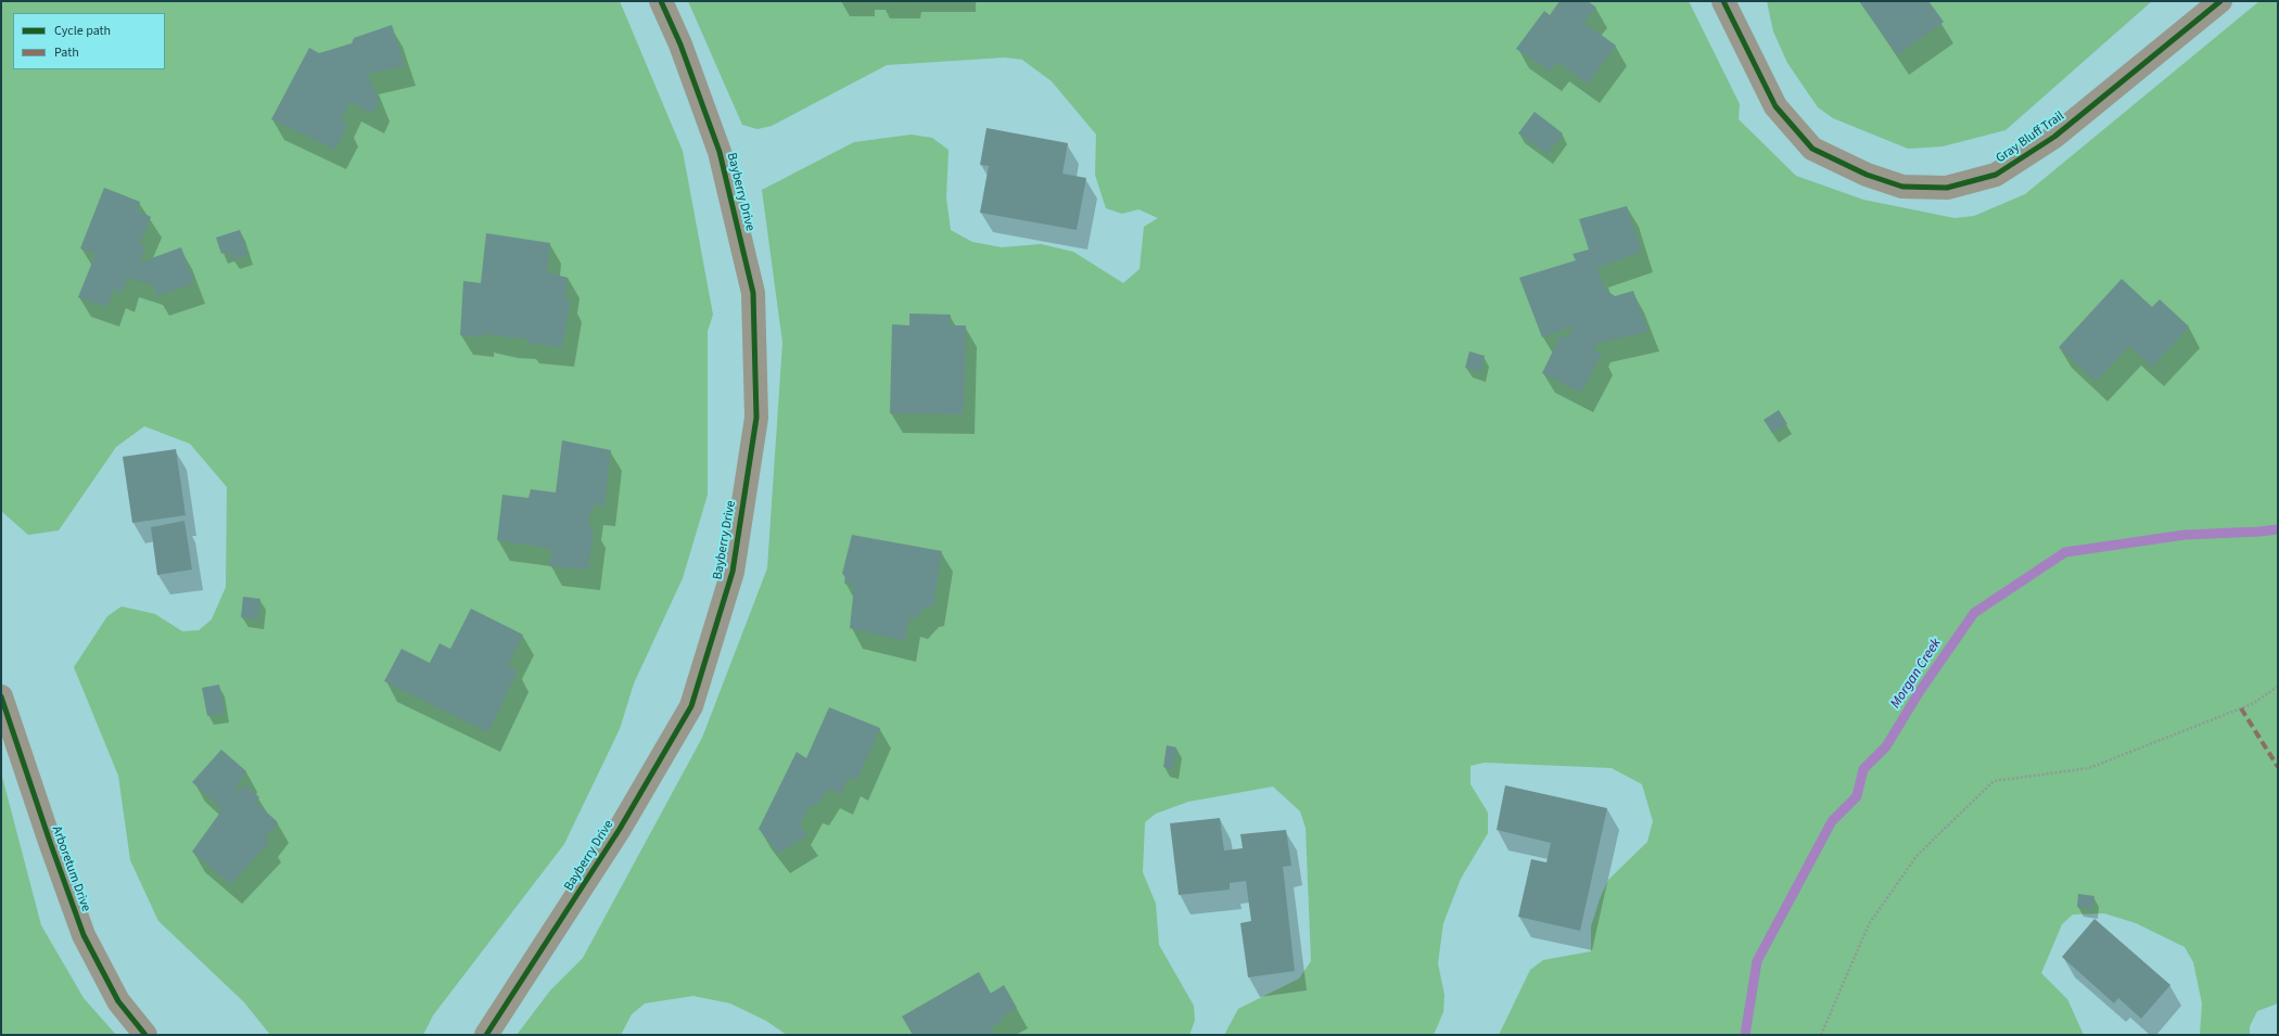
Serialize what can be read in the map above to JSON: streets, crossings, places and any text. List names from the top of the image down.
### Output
{
  "streets": {
    "street": ["Gray Bluff Trail", "Bayberry Drive", "Arboretum Drive"]
  },
  "water": ["Morgan Creek"],
  "legend": ["Cycle path", "Path"]
}
